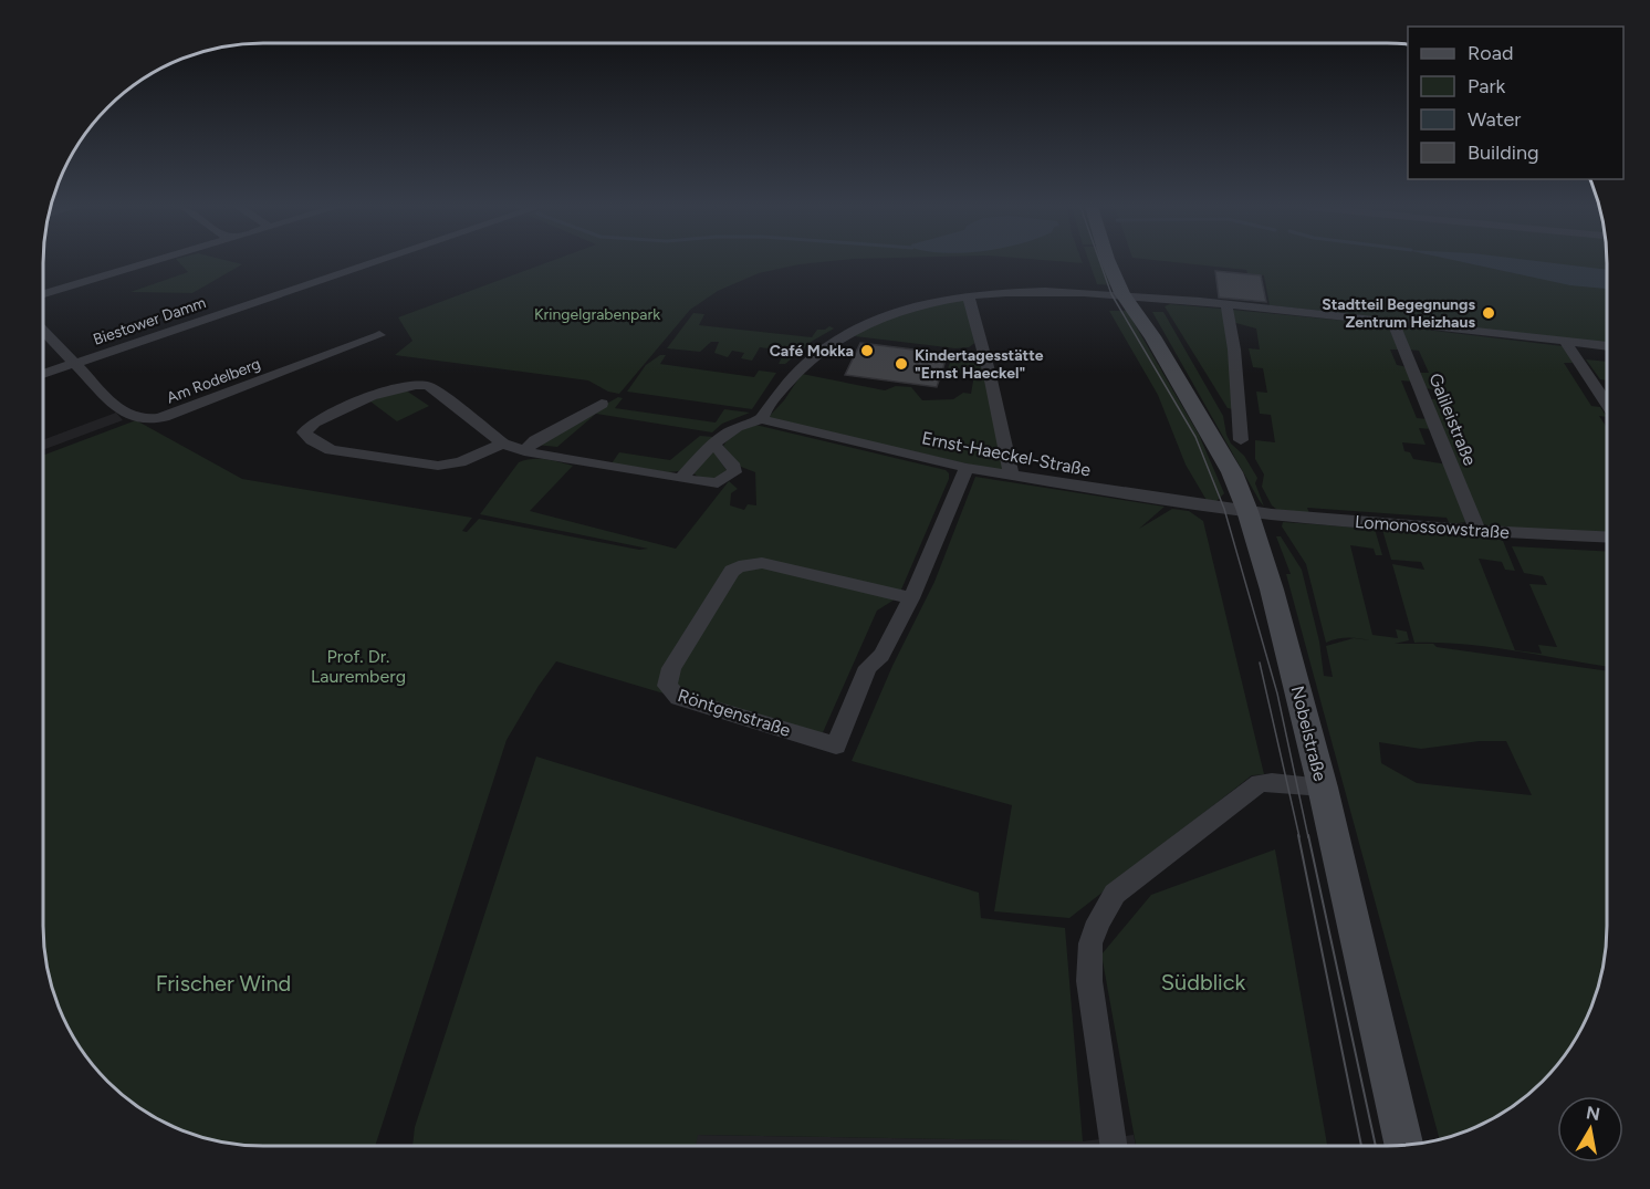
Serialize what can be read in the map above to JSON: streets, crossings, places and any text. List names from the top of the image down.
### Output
{
  "streets": {
    "main road": ["Nobelstraße"],
    "street": [
      "Biestower Damm",
      "Am Rodelberg",
      "Galileistraße",
      "Ernst-Haeckel-Straße",
      "Lomonossowstraße",
      "Röntgenstraße"
    ]
  },
  "crossings": [
    ["Biestower Damm", "Am Rodelberg"],
    ["Galileistraße", "Lomonossowstraße"],
    ["Ernst-Haeckel-Straße", "Lomonossowstraße"],
    ["Ernst-Haeckel-Straße", "Röntgenstraße"],
    ["Ernst-Haeckel-Straße", "Nobelstraße"],
    ["Lomonossowstraße", "Nobelstraße"]
  ],
  "parks": [
    "Kringelgrabenpark",
    "Prof. Dr. Lauremberg",
    "Südblick",
    "Frischer Wind"
  ],
  "places": ["Stadtteil Begegnungs Zentrum Heizhaus", "Café Mokka", "Kindertagesstätte \"Ernst Haeckel\""],
  "legend": [
    "Road",
    "Park",
    "Water",
    "Building"
  ],
  "north": "top"
}
